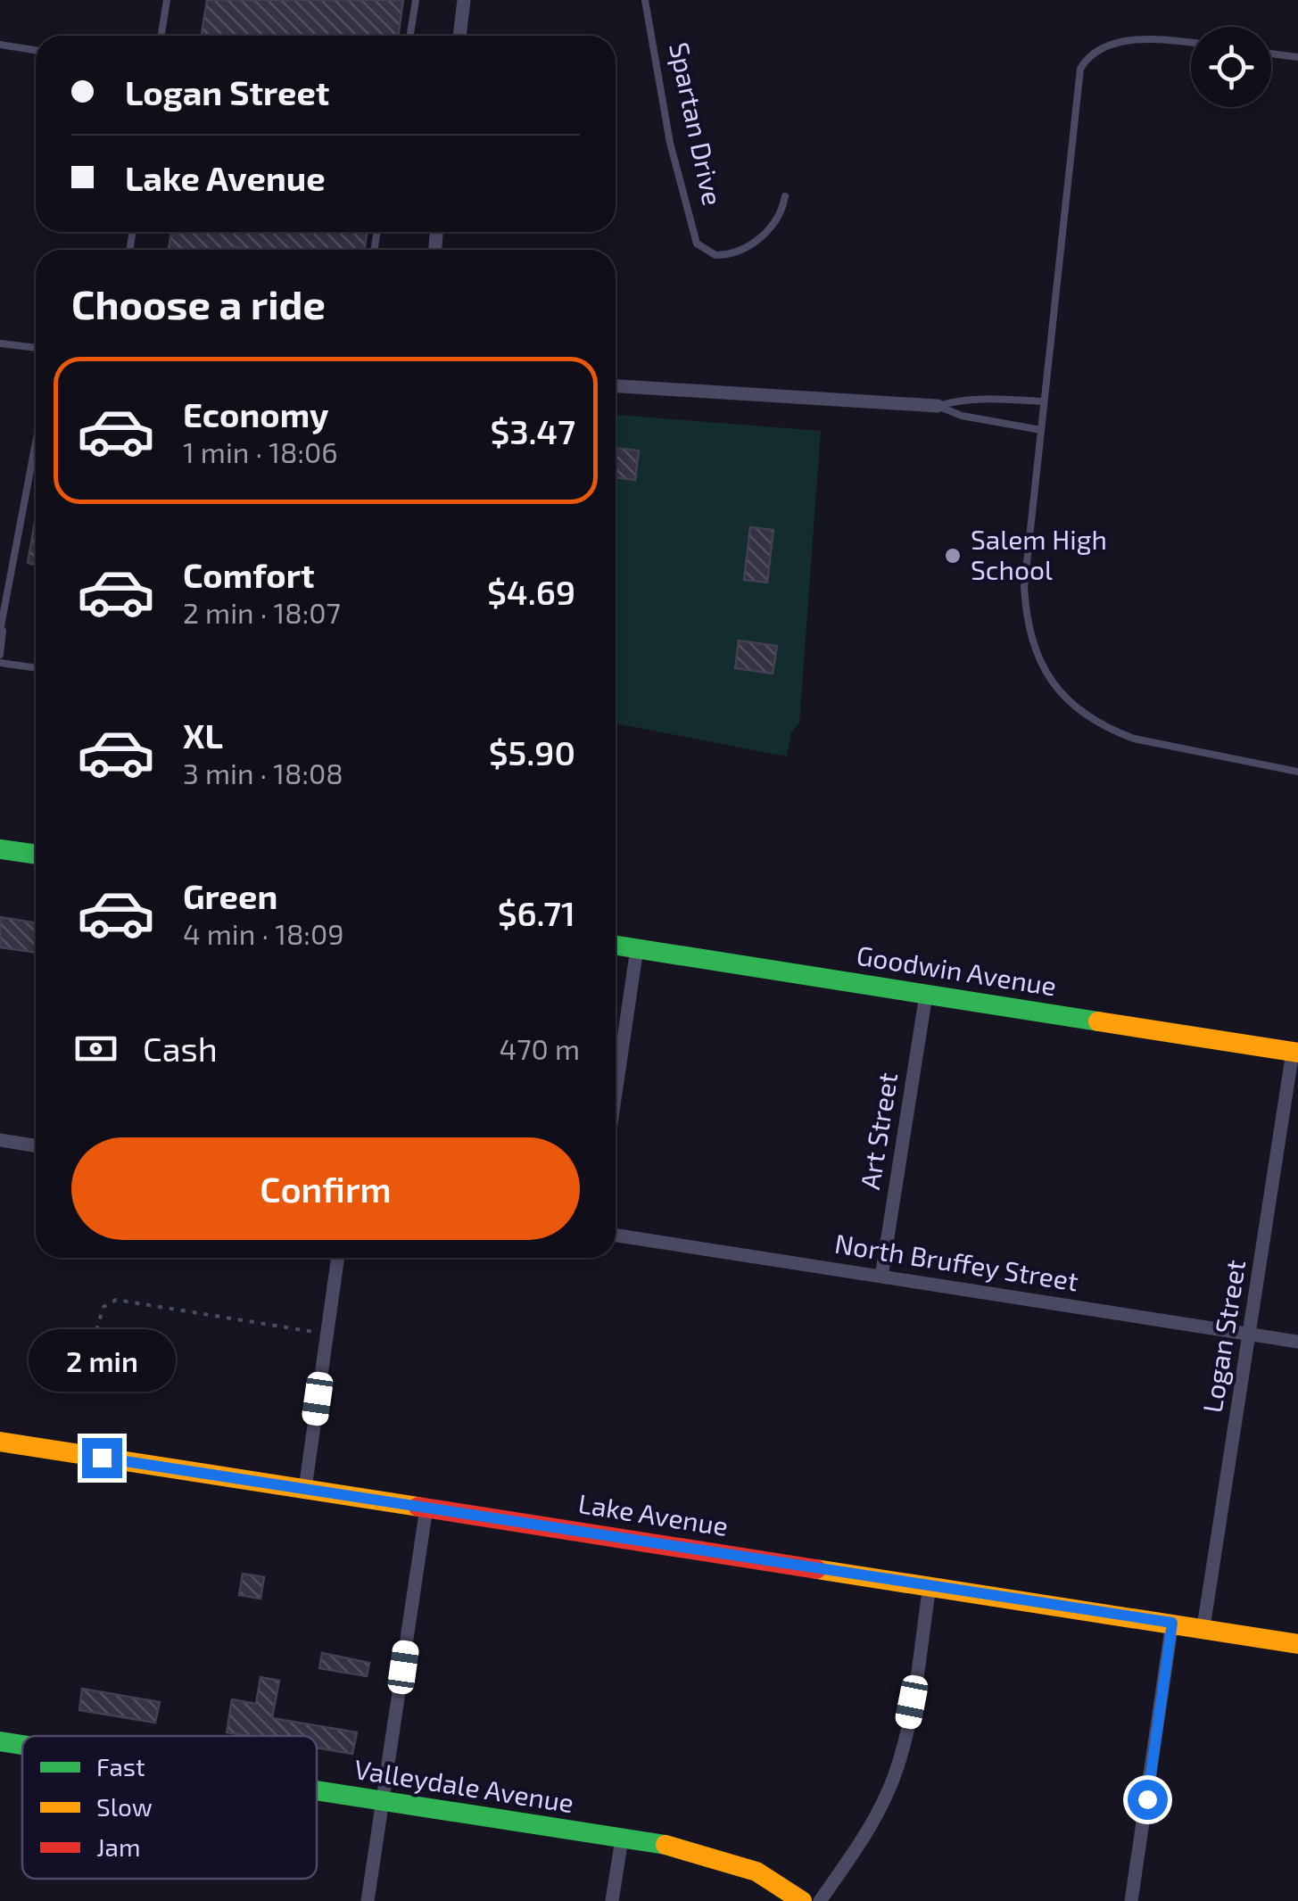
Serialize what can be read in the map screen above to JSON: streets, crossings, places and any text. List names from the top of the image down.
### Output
{
  "streets": {
    "street": [
      "Goodwin Avenue",
      "Art Street",
      "North Bruffey Street",
      "Logan Street",
      "Lake Avenue",
      "Valleydale Avenue"
    ],
    "lane": ["Spartan Drive"]
  },
  "crossings": [
    ["Goodwin Avenue", "Art Street"],
    ["Goodwin Avenue", "Logan Street"],
    ["Art Street", "North Bruffey Street"],
    ["North Bruffey Street", "Logan Street"],
    ["Logan Street", "Lake Avenue"]
  ],
  "places": ["Salem High School"],
  "legend": ["Fast", "Slow", "Jam"],
  "page": {
    "banner": ["Logan Street", "Lake Avenue"],
    "heading": "Choose a ride",
    "list": [
      {
        "name": "Economy",
        "note": "1 min · 18:06",
        "value": "$3.47"
      },
      {
        "name": "Comfort",
        "note": "2 min · 18:07",
        "value": "$4.69"
      },
      {
        "name": "XL",
        "note": "3 min · 18:08",
        "value": "$5.90"
      },
      {
        "name": "Green",
        "note": "4 min · 18:09",
        "value": "$6.71"
      }
    ],
    "pay": ["Cash", "470 m"],
    "buttons": "Confirm",
    "bubble": "2 min"
  }
}
